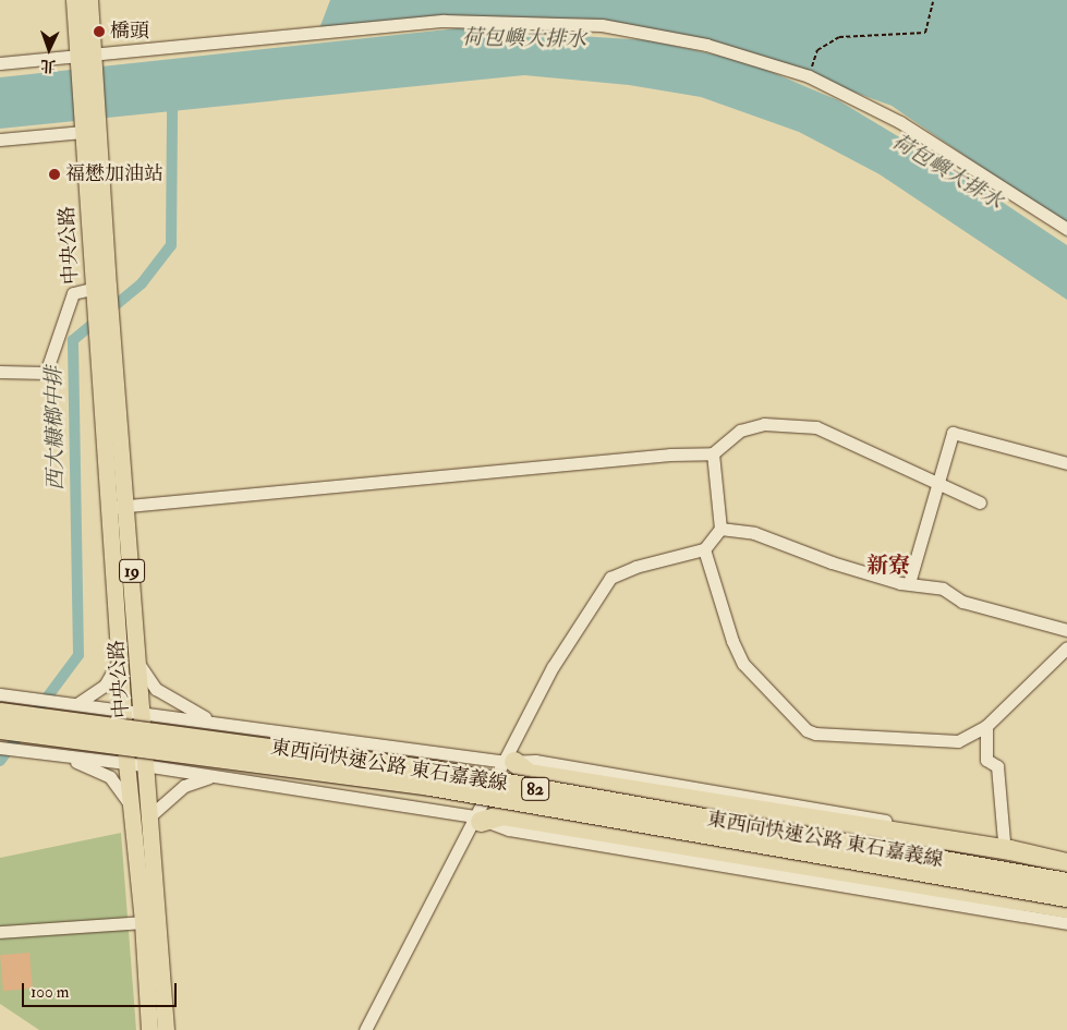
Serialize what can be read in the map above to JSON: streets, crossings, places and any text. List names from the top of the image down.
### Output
{
  "streets": {
    "highway": ["東西向快速公路 東石嘉義線", "82"],
    "main road": ["中央公路", "19"]
  },
  "crossings": [
    ["中央公路", "19"]
  ],
  "districts": ["新寮"],
  "water": ["荷包嶼大排水", "西大糠榔中排"],
  "places": ["橋頭", "福懋加油站"],
  "scale_bar": "100 m",
  "north": "bottom"
}
